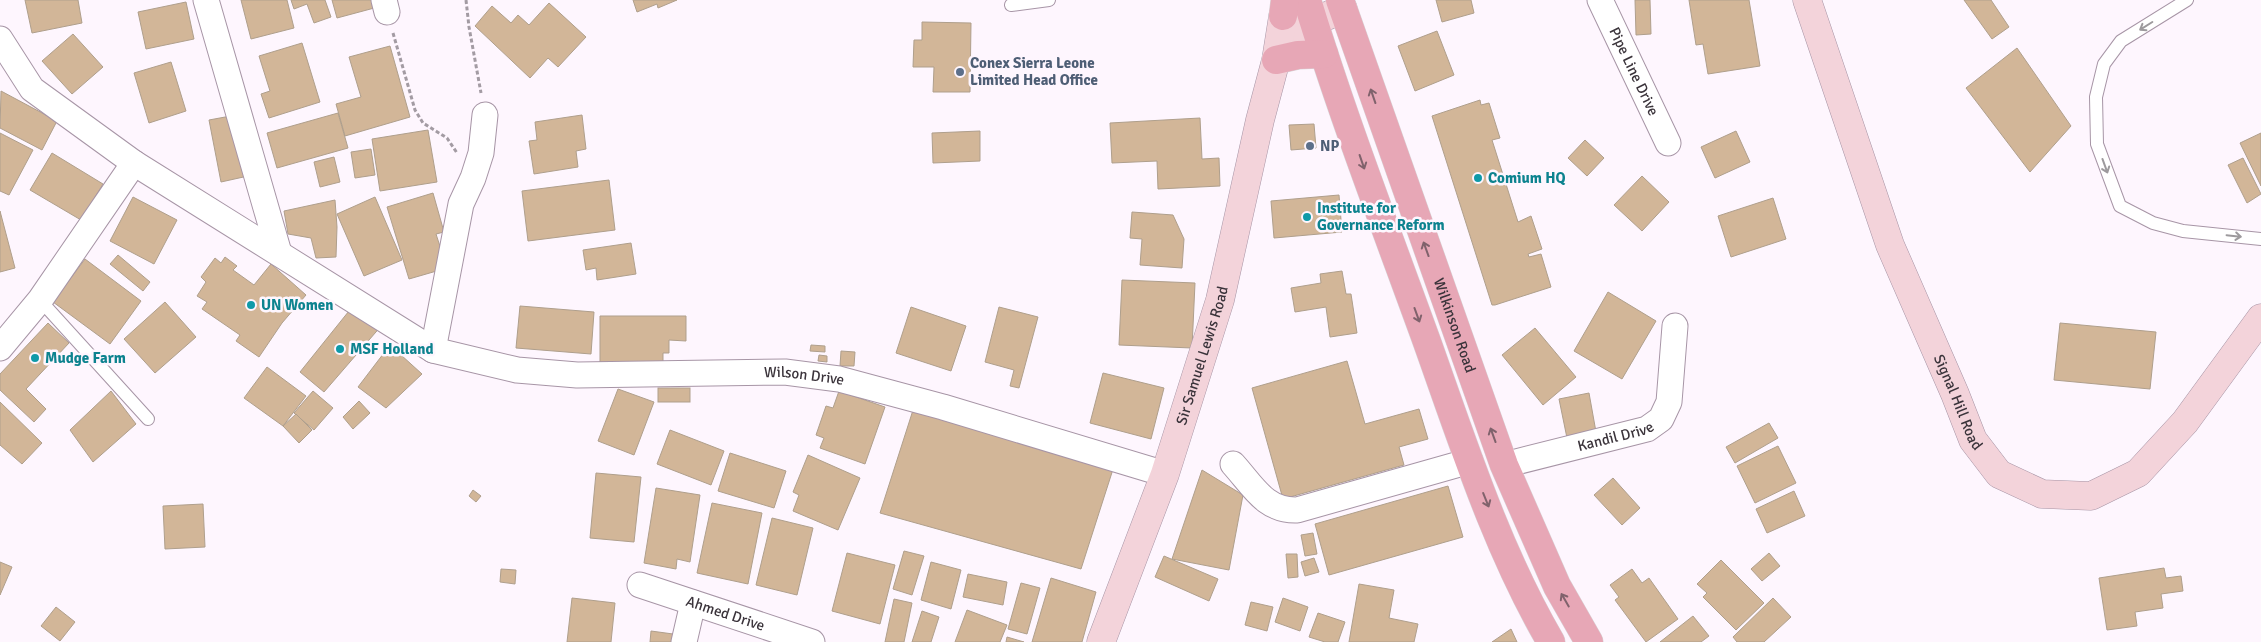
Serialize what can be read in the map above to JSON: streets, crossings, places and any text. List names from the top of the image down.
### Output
{
  "streets": {
    "main road": ["Wilkinson Road", "Sir Samuel Lewis Road", "Signal Hill Road"],
    "street": [
      "Pipe Line Drive",
      "Wilson Drive",
      "Kandil Drive",
      "Ahmed Drive"
    ]
  },
  "crossings": [
    ["Wilkinson Road", "Sir Samuel Lewis Road"],
    ["Wilkinson Road", "Kandil Drive"],
    ["Sir Samuel Lewis Road", "Wilson Drive"]
  ],
  "places": [
    "Conex Sierra Leone Limited Head Office",
    "NP",
    "Comium HQ",
    "Institute for Governance Reform",
    "UN Women",
    "MSF Holland",
    "Mudge Farm"
  ]
}
